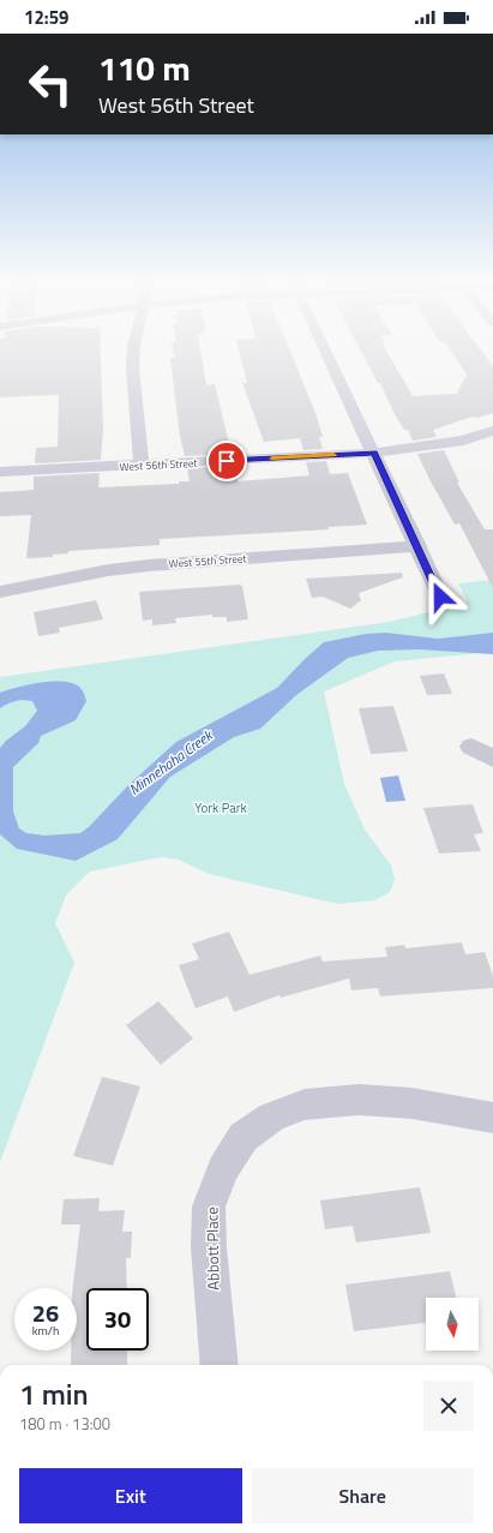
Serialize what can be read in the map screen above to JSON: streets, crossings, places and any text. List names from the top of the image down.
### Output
{
  "streets": {
    "street": ["West 56th Street", "West 55th Street", "Abbott Place"]
  },
  "water": ["Minnehaha Creek"],
  "parks": ["York Park"],
  "north": "bottom",
  "page": {
    "status": "12:59",
    "turn": ["110 m", "West 56th Street"],
    "speed": "26 km/h",
    "limit": "30",
    "heading": ["1 min", "180 m · 13:00"],
    "buttons": ["Exit", "Share"]
  }
}
